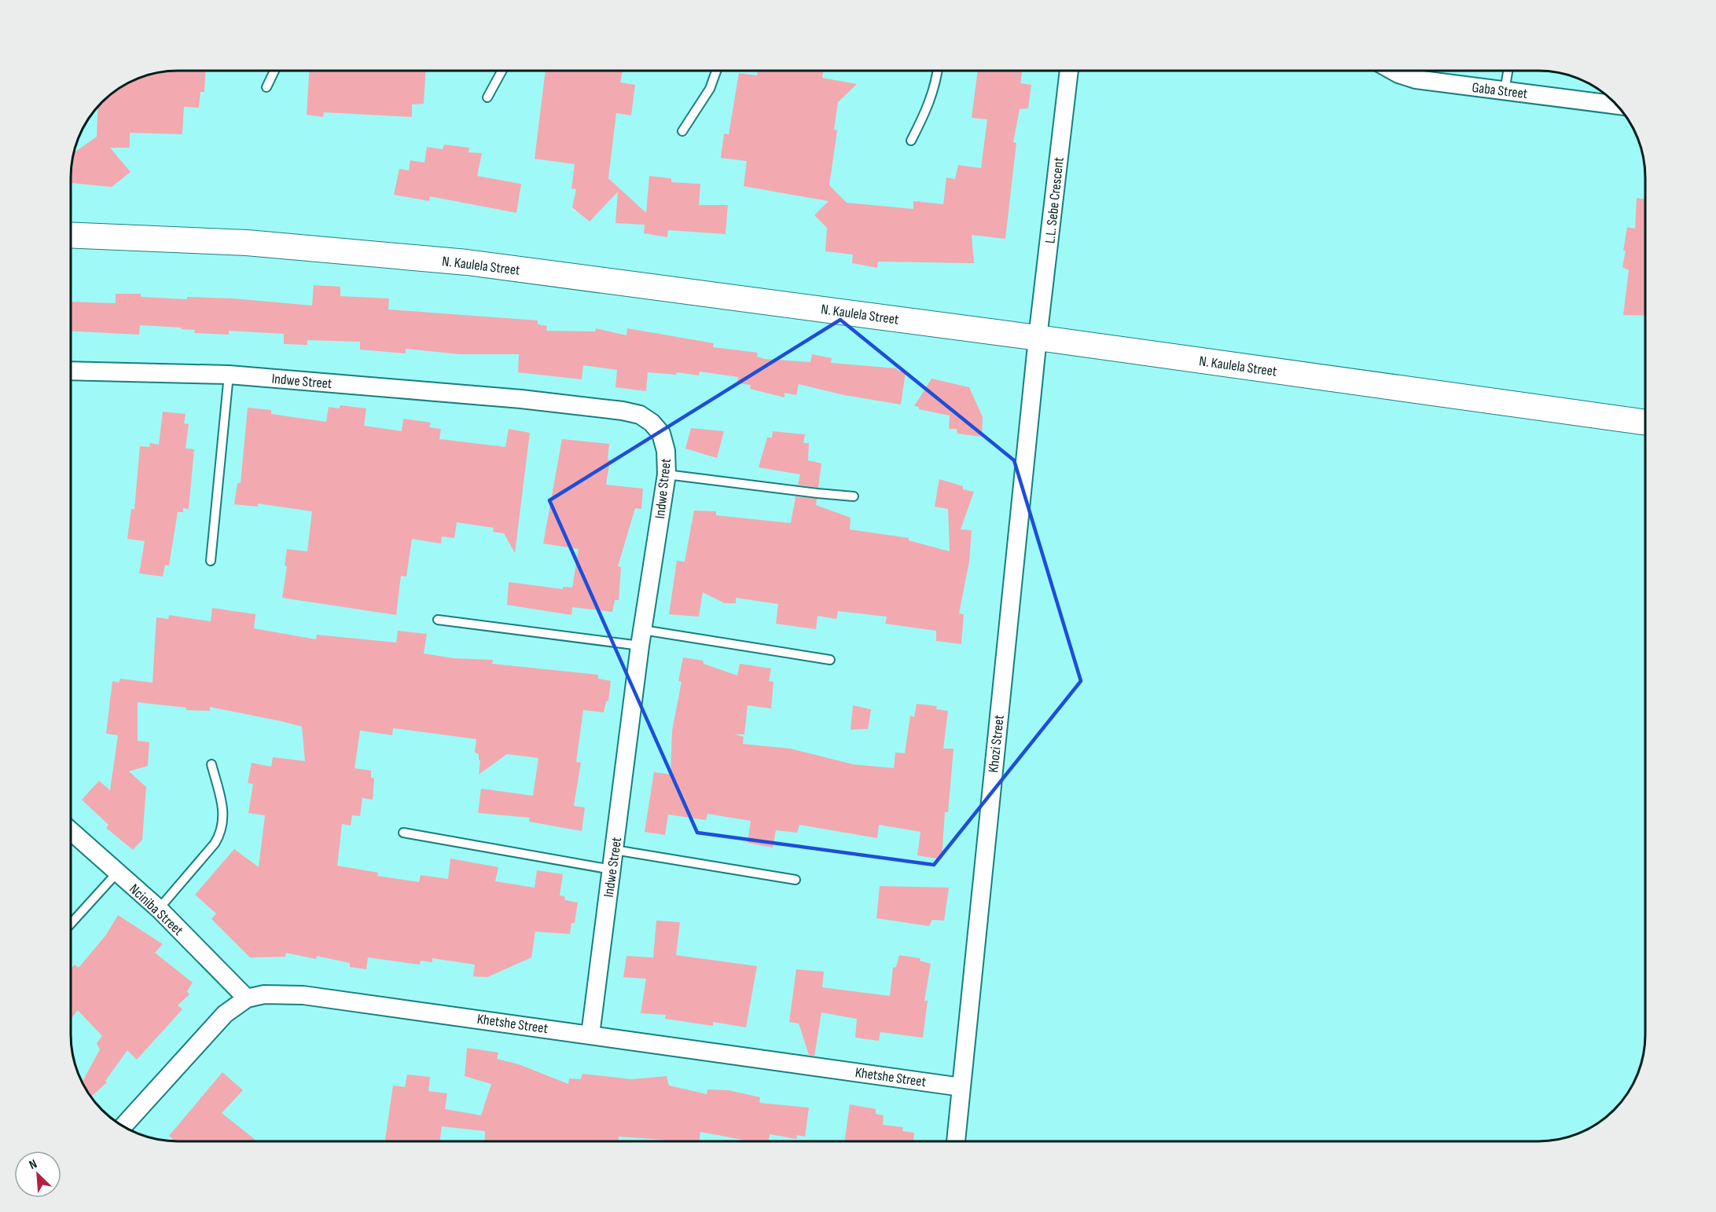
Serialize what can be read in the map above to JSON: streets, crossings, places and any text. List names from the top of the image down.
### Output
{
  "streets": {
    "street": [
      "Gaba Street",
      "L.L. Sebe Crescent",
      "N. Kaulela Street",
      "Indwe Street",
      "Khozi Street",
      "Nciniba Street",
      "Khetshe Street"
    ]
  },
  "crossings": [
    ["L.L. Sebe Crescent", "N. Kaulela Street"],
    ["L.L. Sebe Crescent", "Khozi Street"],
    ["N. Kaulela Street", "Khozi Street"],
    ["Indwe Street", "Khetshe Street"],
    ["Khozi Street", "Khetshe Street"],
    ["Nciniba Street", "Khetshe Street"]
  ],
  "north": "top left"
}
